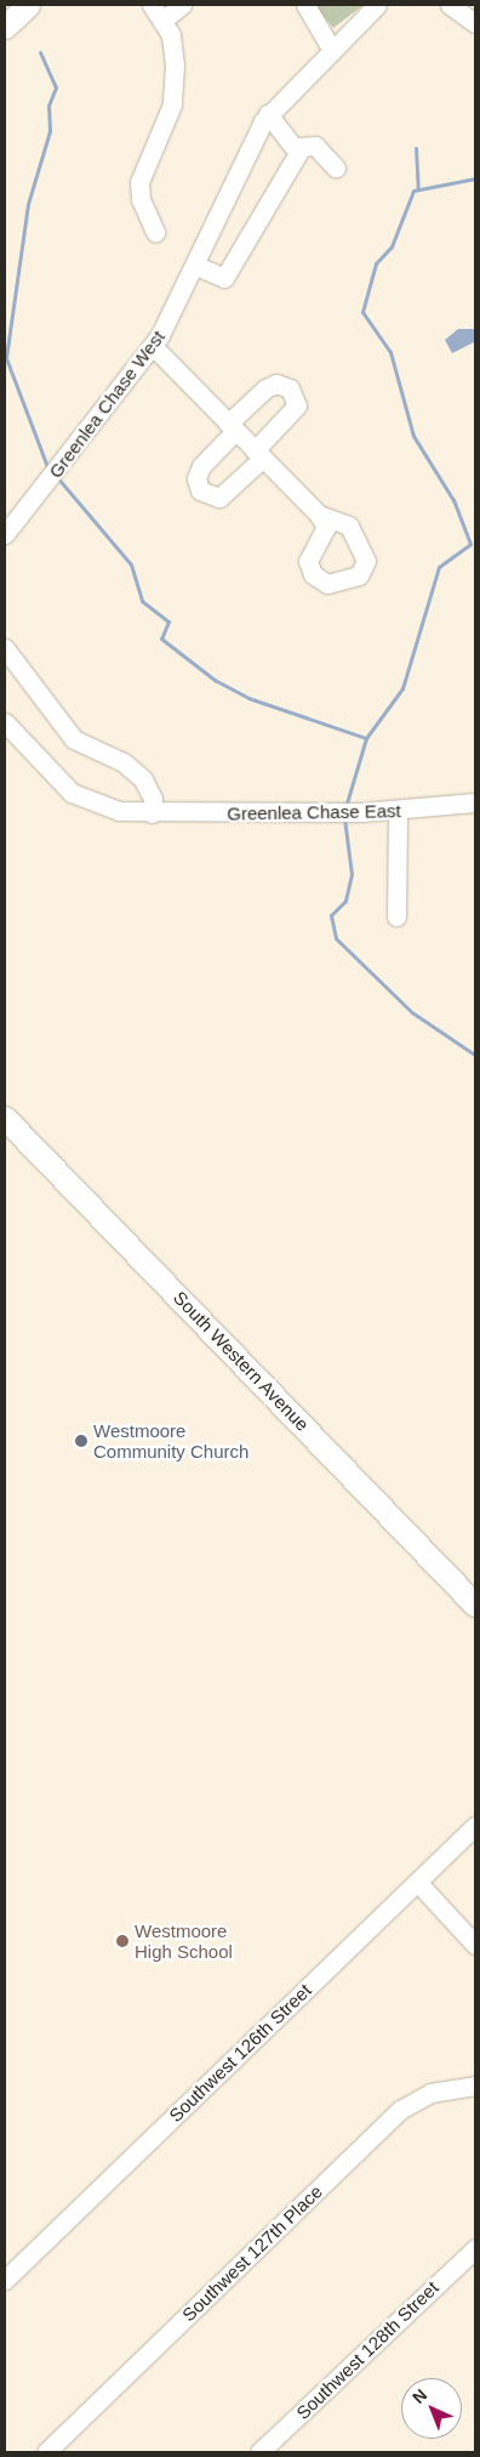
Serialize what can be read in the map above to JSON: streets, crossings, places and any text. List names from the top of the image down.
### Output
{
  "streets": {
    "main road": ["South Western Avenue"],
    "street": [
      "Greenlea Chase West",
      "Greenlea Chase East",
      "Southwest 126th Street",
      "Southwest 127th Place",
      "Southwest 128th Street"
    ]
  },
  "places": ["Westmoore Community Church", "Westmoore High School"],
  "north": "top left"
}
